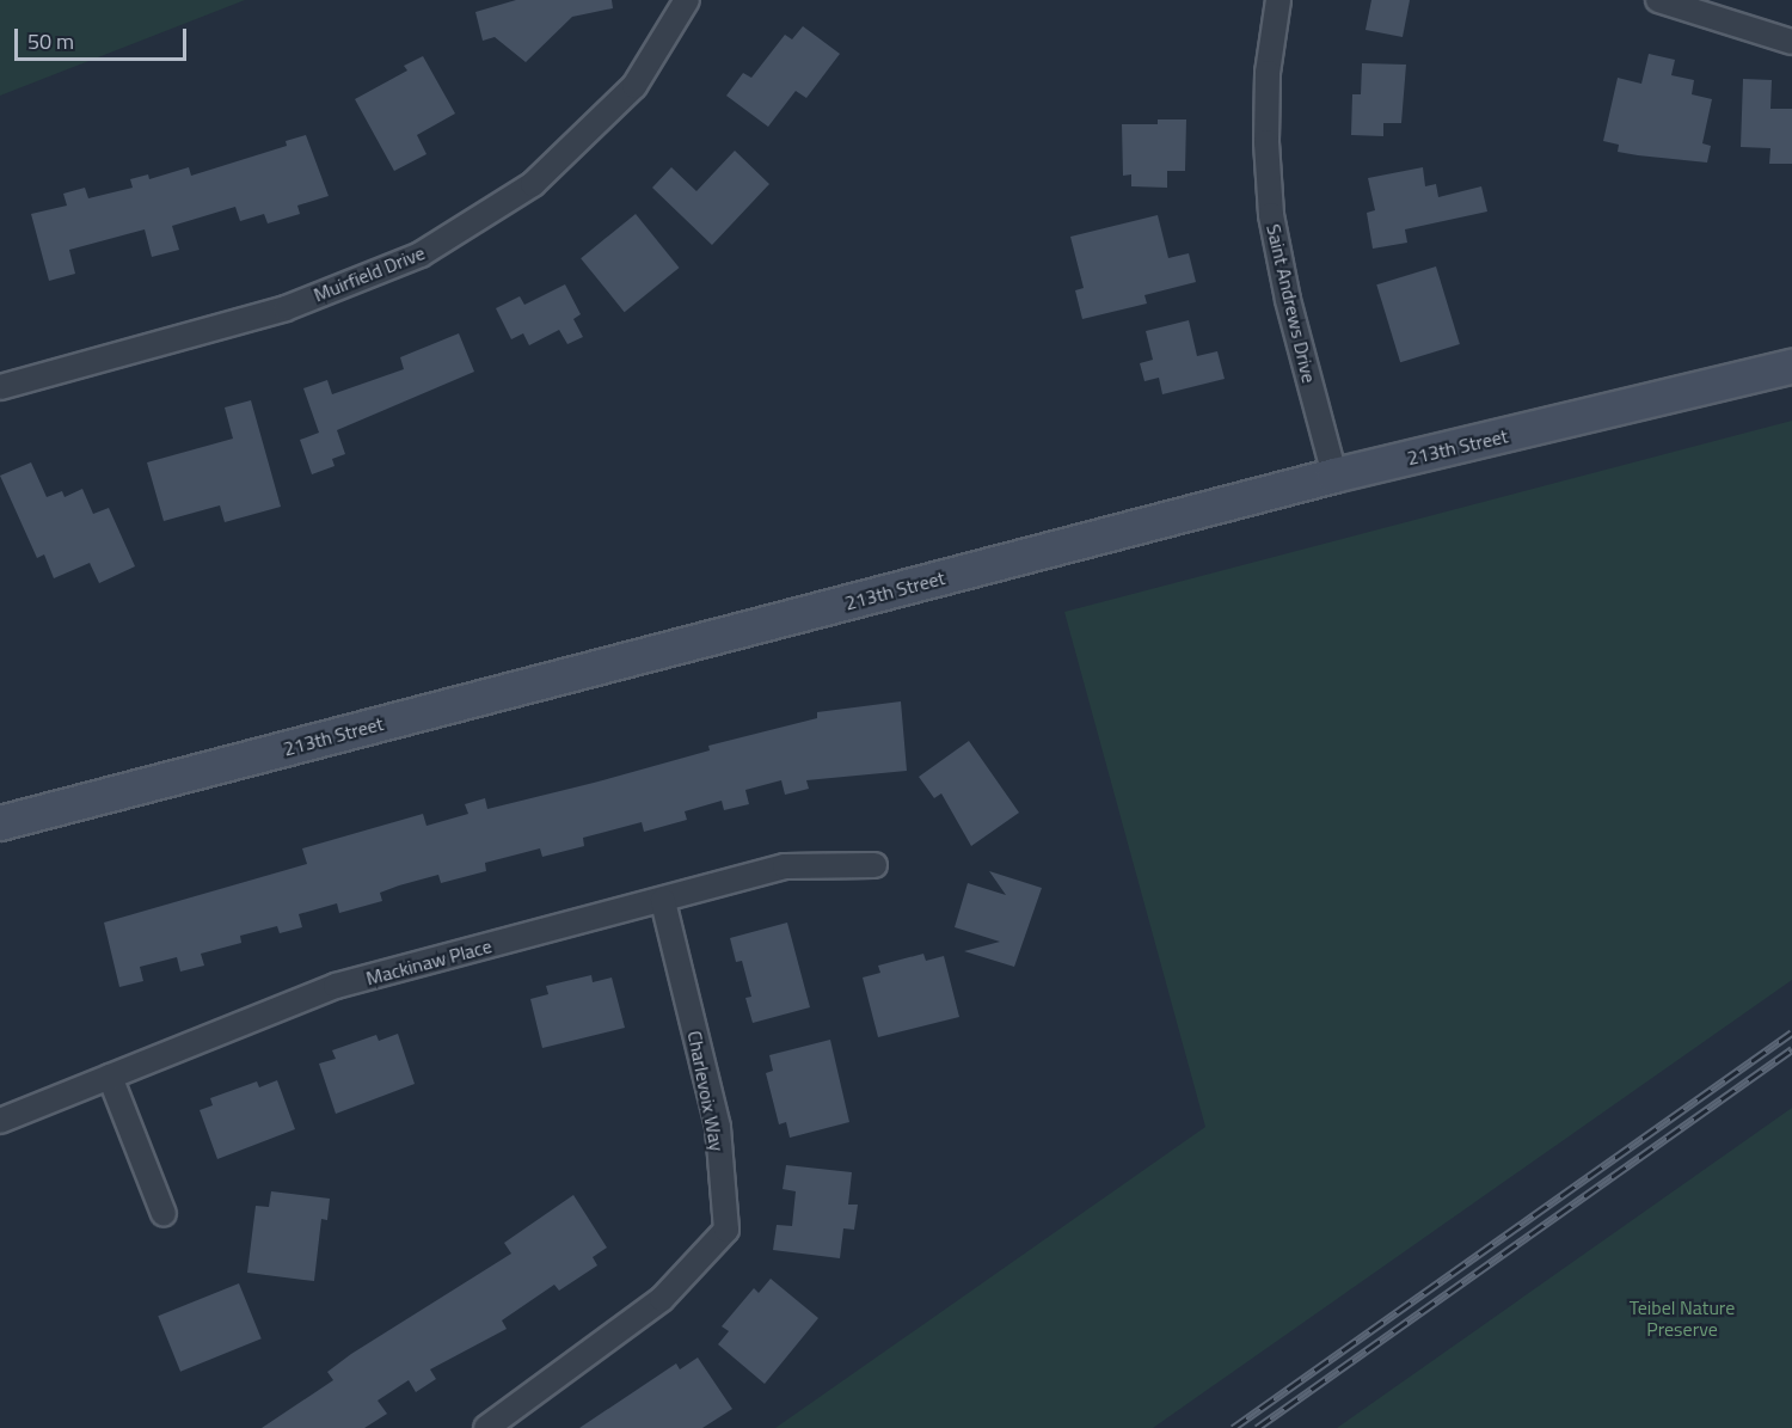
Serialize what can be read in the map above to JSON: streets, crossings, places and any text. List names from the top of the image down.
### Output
{
  "streets": {
    "street": [
      "Muirfield Drive",
      "Saint Andrews Drive",
      "213th Street",
      "Mackinaw Place",
      "Charlevoix Way"
    ]
  },
  "crossings": [
    ["Saint Andrews Drive", "213th Street"],
    ["Mackinaw Place", "Charlevoix Way"]
  ],
  "parks": ["Teibel Nature Preserve"],
  "scale_bar": "50 m"
}
